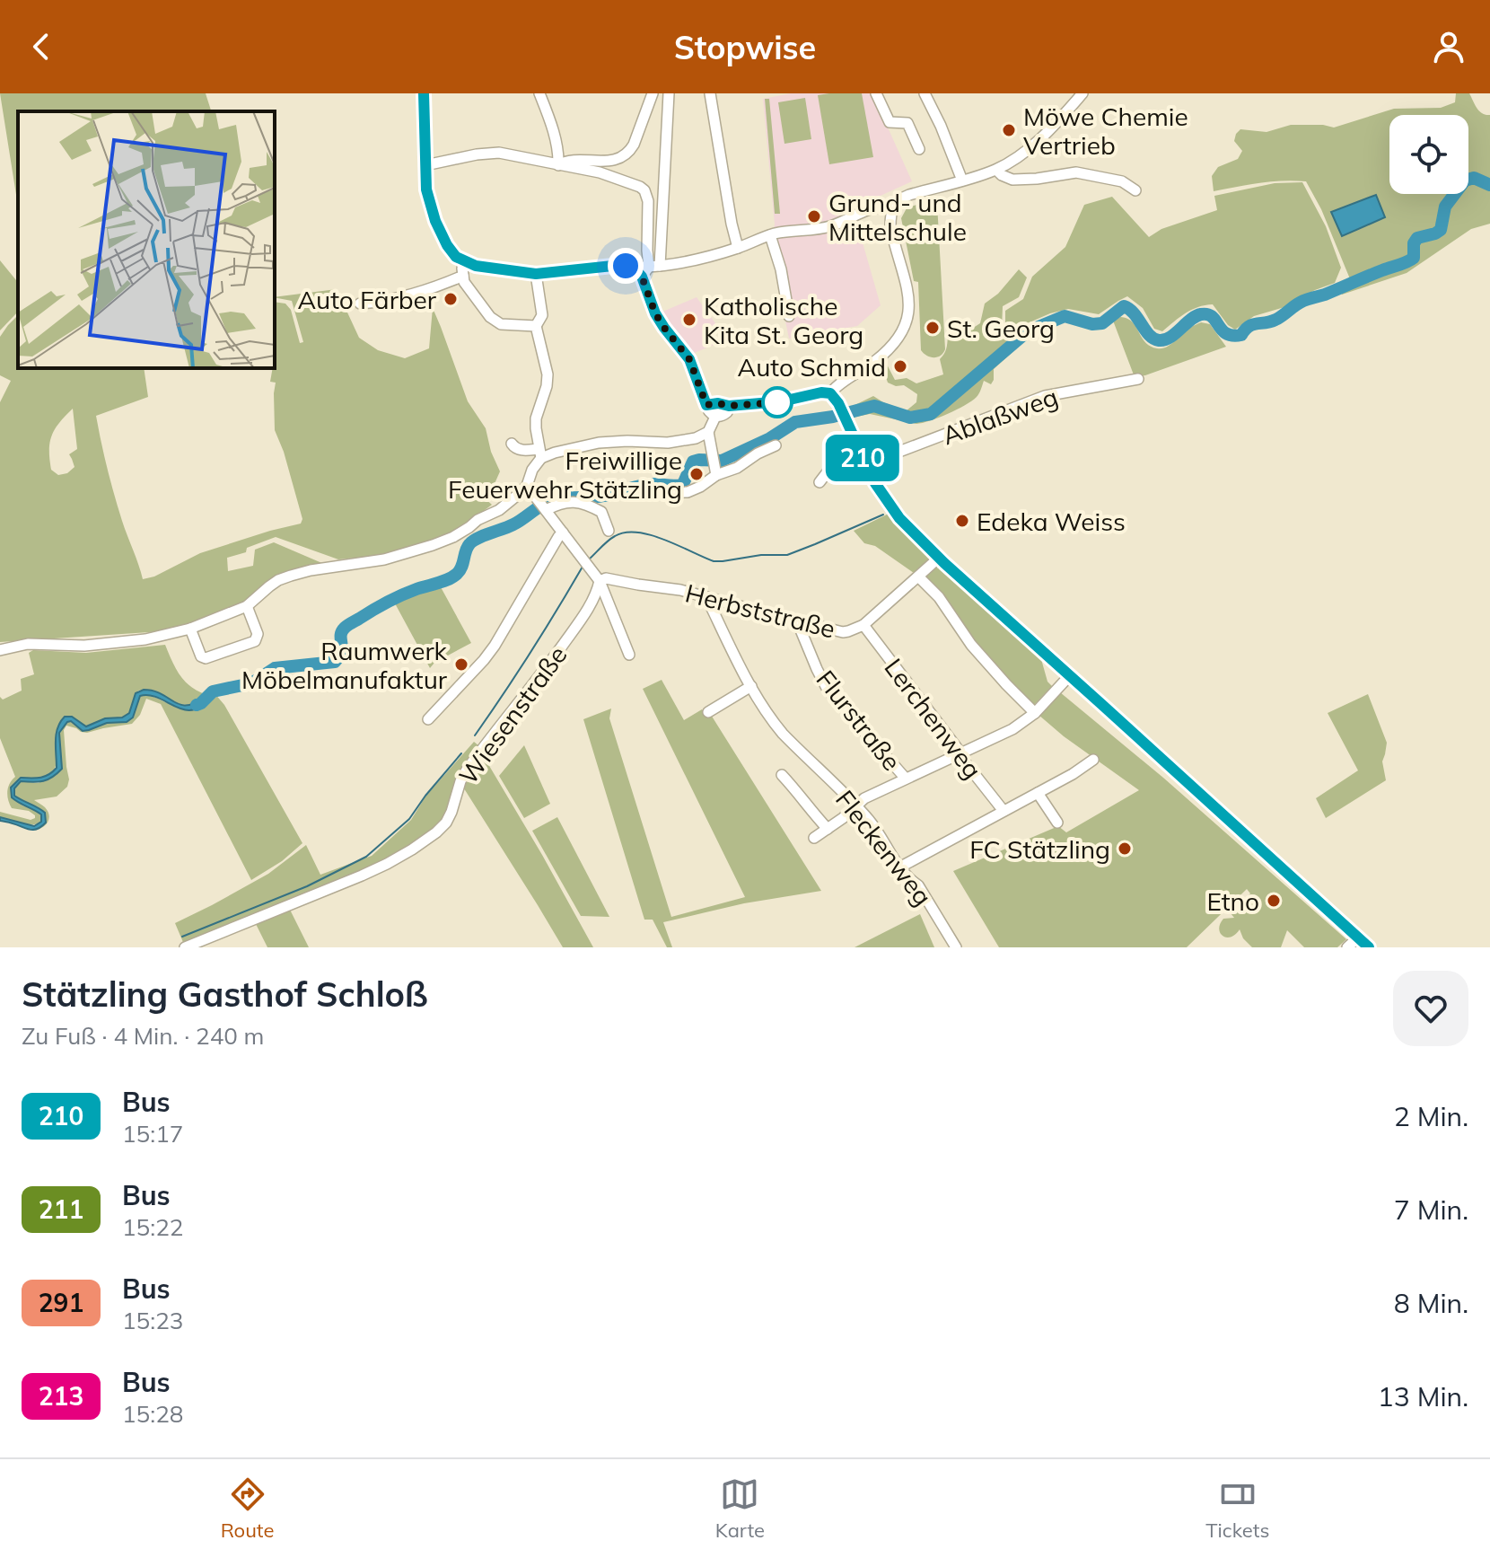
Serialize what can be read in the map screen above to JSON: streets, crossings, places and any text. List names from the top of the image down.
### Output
{
  "streets": {
    "street": [
      "Ablaßweg",
      "Herbststraße",
      "Wiesenstraße",
      "Lerchenweg",
      "Flurstraße",
      "Fleckenweg"
    ]
  },
  "crossings": [
    ["Herbststraße", "Wiesenstraße"],
    ["Herbststraße", "Lerchenweg"],
    ["Herbststraße", "Flurstraße"],
    ["Herbststraße", "Fleckenweg"]
  ],
  "places": [
    "Möwe Chemie Vertrieb",
    "Grund- und Mittelschule",
    "Auto Färber",
    "Katholische Kita St. Georg",
    "St. Georg",
    "Auto Schmid",
    "Freiwillige Feuerwehr Stätzling",
    "Edeka Weiss",
    "Raumwerk Möbelmanufaktur",
    "FC Stätzling",
    "Etno"
  ],
  "lines": ["bus line 210"],
  "page": {
    "header": "Stopwise",
    "on_map": "210",
    "heading": ["Stätzling Gasthof Schloß", "Zu Fuß · 4 Min. · 240 m"],
    "list": [
      {
        "mark": "210",
        "name": "Bus",
        "note": "15:17",
        "value": "2 Min."
      },
      {
        "mark": "211",
        "name": "Bus",
        "note": "15:22",
        "value": "7 Min."
      },
      {
        "mark": "291",
        "name": "Bus",
        "note": "15:23",
        "value": "8 Min."
      },
      {
        "mark": "213",
        "name": "Bus",
        "note": "15:28",
        "value": "13 Min."
      }
    ],
    "tabs": ["Route", "Karte", "Tickets"]
  }
}
